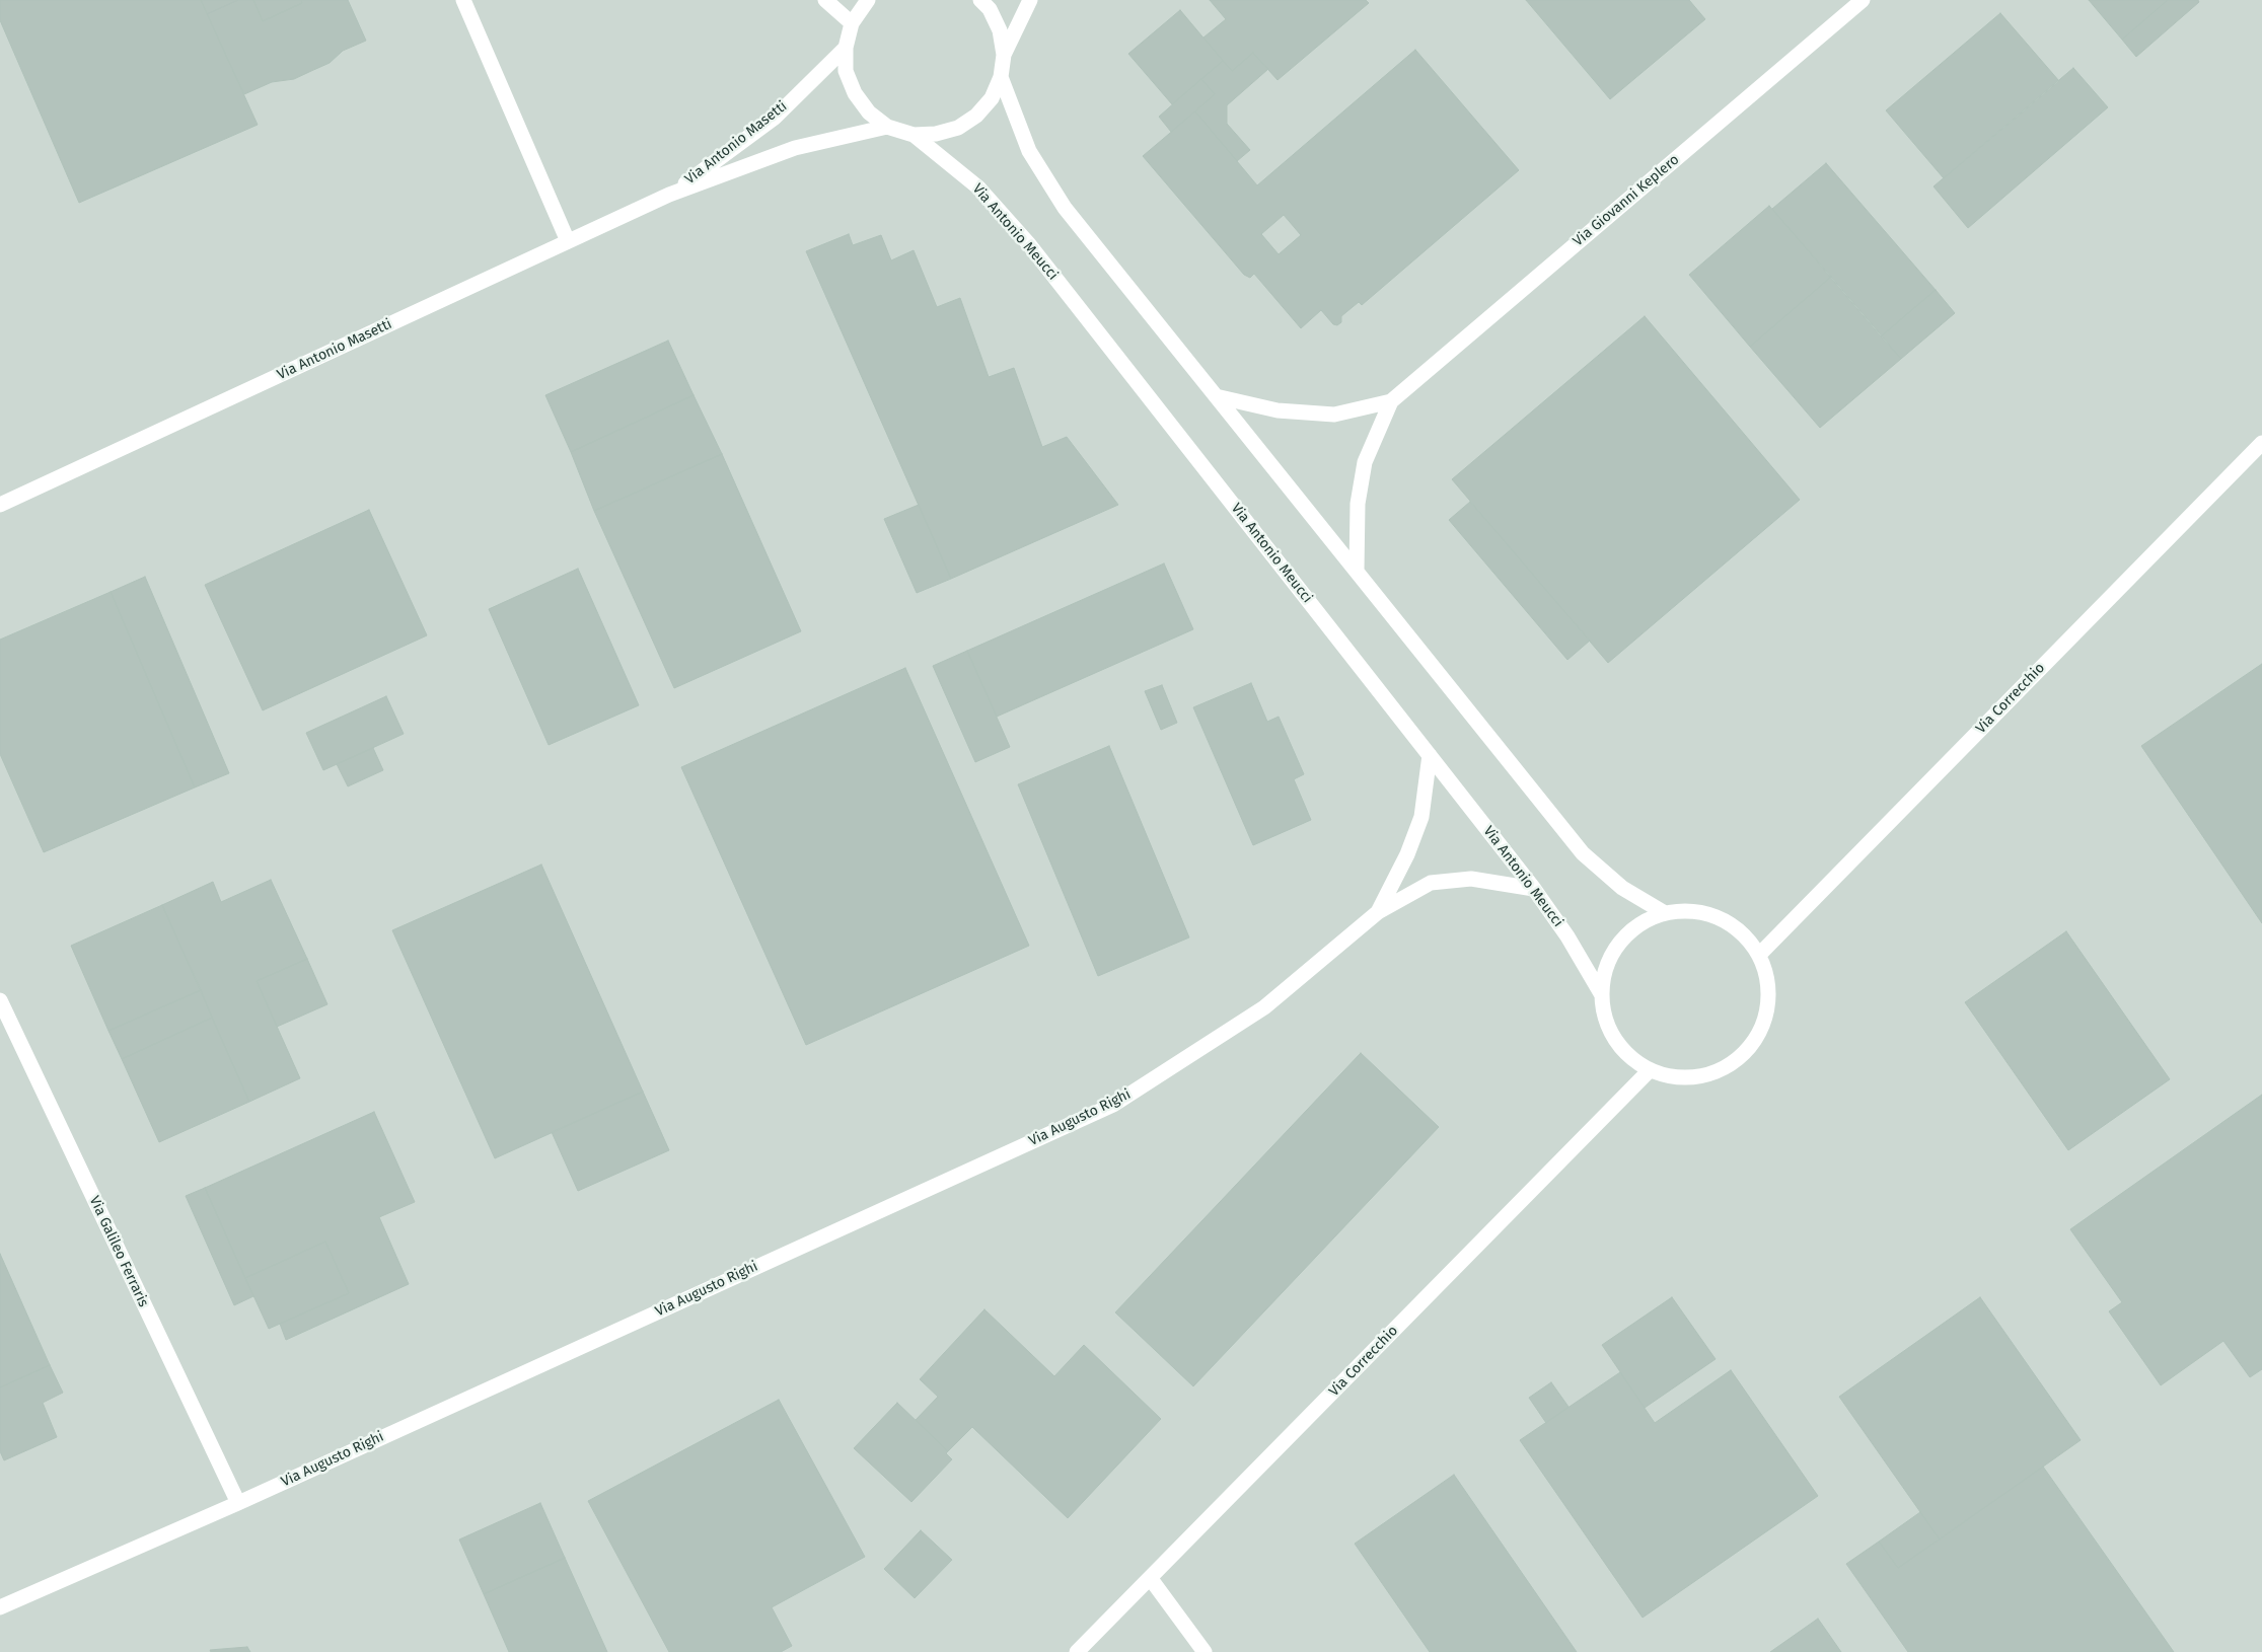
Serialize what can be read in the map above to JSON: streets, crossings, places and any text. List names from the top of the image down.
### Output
{
  "streets": {
    "street": [
      "Via Antonio Masetti",
      "Via Giovanni Keplero",
      "Via Antonio Meucci",
      "Via Correcchio",
      "Via Augusto Righi",
      "Via Galileo Ferraris"
    ]
  },
  "crossings": [
    ["Via Antonio Meucci", "Via Correcchio"],
    ["Via Antonio Meucci", "Via Augusto Righi"],
    ["Via Augusto Righi", "Via Galileo Ferraris"]
  ]
}
